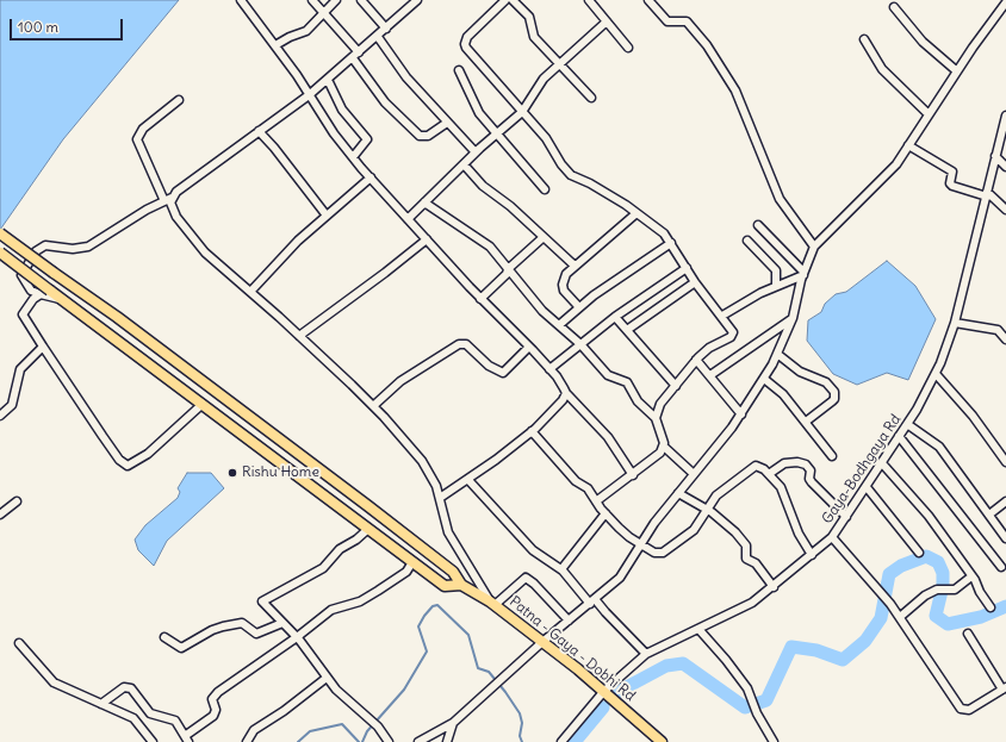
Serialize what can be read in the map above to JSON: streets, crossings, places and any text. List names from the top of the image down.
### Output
{
  "streets": {
    "main road": ["Patna - Gaya - Dobhi Rd"],
    "street": ["Gaya-Bodhgaya Rd"]
  },
  "crossings": [
    ["Gaya-Bodhgaya Rd", "Patna - Gaya - Dobhi Rd"]
  ],
  "places": ["Rishu Home"],
  "scale_bar": "100 m"
}
